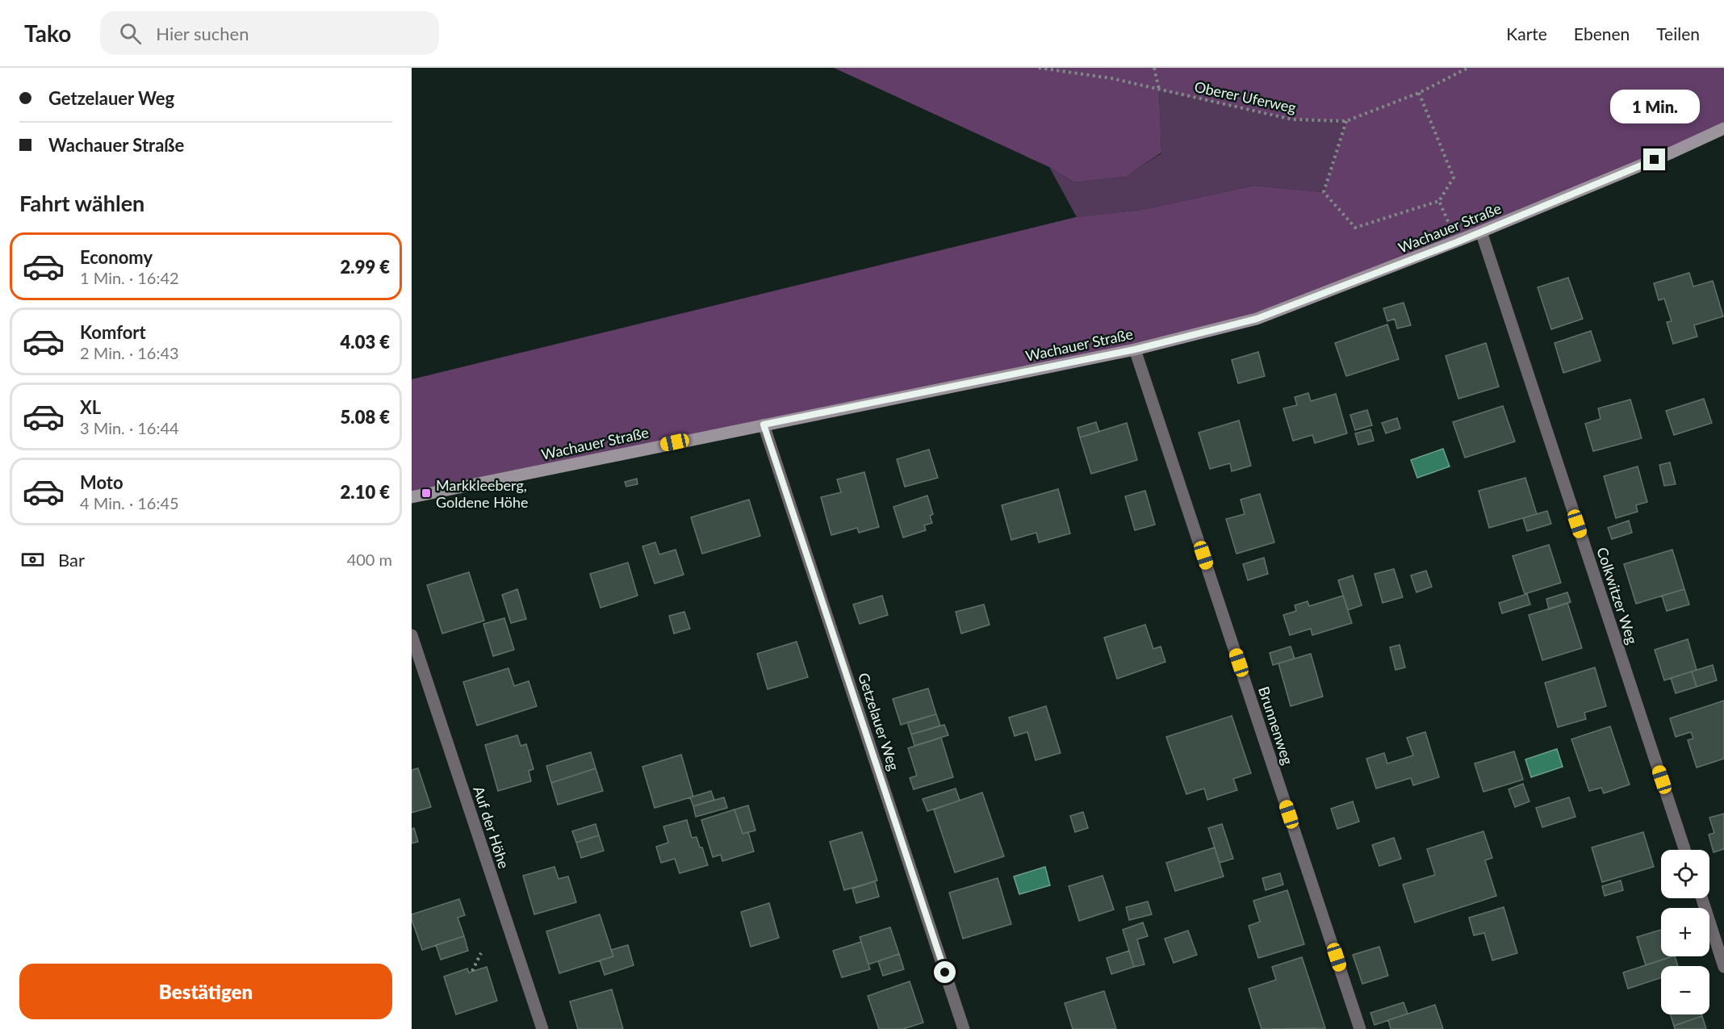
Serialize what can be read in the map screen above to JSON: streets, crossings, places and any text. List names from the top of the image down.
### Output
{
  "streets": {
    "main road": ["Wachauer Straße"],
    "street": [
      "Colkwitzer Weg",
      "Getzelauer Weg",
      "Brunnenweg",
      "Auf der Höhe"
    ],
    "path": ["Oberer Uferweg"]
  },
  "crossings": [
    ["Wachauer Straße", "Colkwitzer Weg"],
    ["Wachauer Straße", "Getzelauer Weg"],
    ["Wachauer Straße", "Brunnenweg"]
  ],
  "places": {
    "transit": ["Markkleeberg, Goldene Höhe"]
  },
  "page": {
    "header": "Tako",
    "search": "Hier suchen",
    "nav": ["Karte", "Ebenen", "Teilen"],
    "banner": ["Getzelauer Weg", "Wachauer Straße"],
    "bubble": "1 Min.",
    "heading": "Fahrt wählen",
    "list": [
      {
        "name": "Economy",
        "note": "1 Min. · 16:42",
        "value": "2.99 €"
      },
      {
        "name": "Komfort",
        "note": "2 Min. · 16:43",
        "value": "4.03 €"
      },
      {
        "name": "XL",
        "note": "3 Min. · 16:44",
        "value": "5.08 €"
      },
      {
        "name": "Moto",
        "note": "4 Min. · 16:45",
        "value": "2.10 €"
      }
    ],
    "pay": ["Bar", "400 m"],
    "map_buttons": ["+", "−"],
    "buttons": "Bestätigen"
  }
}
